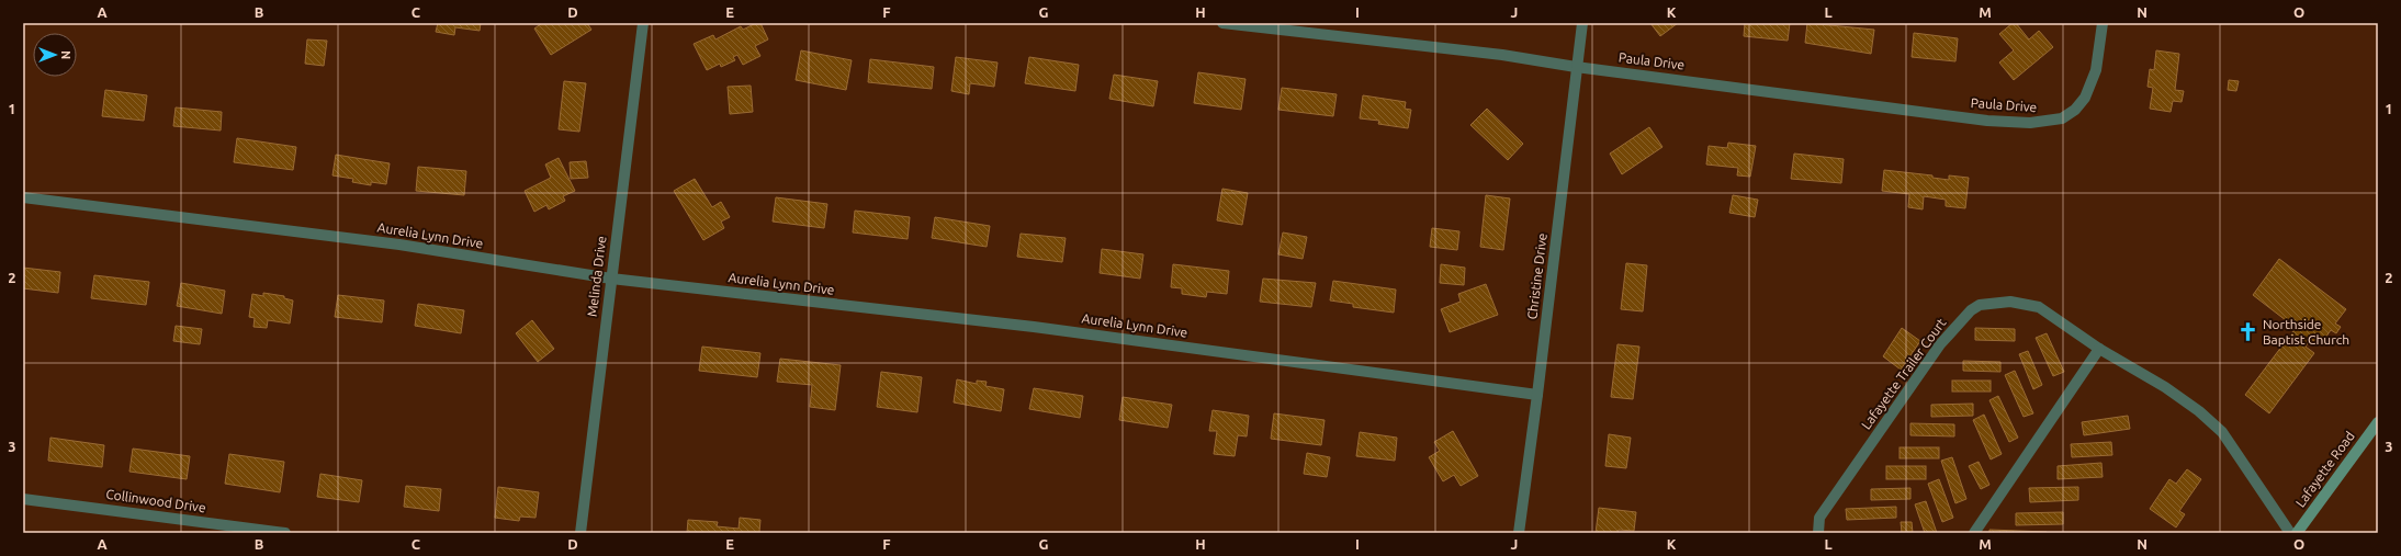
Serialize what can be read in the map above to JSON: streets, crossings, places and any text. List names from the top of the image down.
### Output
{
  "streets": {
    "main road": ["Lafayette Road"],
    "street": [
      "Paula Drive",
      "Aurelia Lynn Drive",
      "Melinda Drive",
      "Christine Drive",
      "Lafayette Trailer Court",
      "Collinwood Drive"
    ]
  },
  "crossings": [
    ["Paula Drive", "Christine Drive"],
    ["Aurelia Lynn Drive", "Melinda Drive"],
    ["Aurelia Lynn Drive", "Christine Drive"]
  ],
  "places": {
    "church": ["Northside Baptist Church"]
  },
  "north": "right",
  "grid": {
    "columns": [
      "A",
      "B",
      "C",
      "D",
      "E",
      "F",
      "G",
      "H",
      "I",
      "J",
      "K",
      "L",
      "M",
      "N",
      "O"
    ],
    "rows": ["1", "2", "3"]
  }
}
